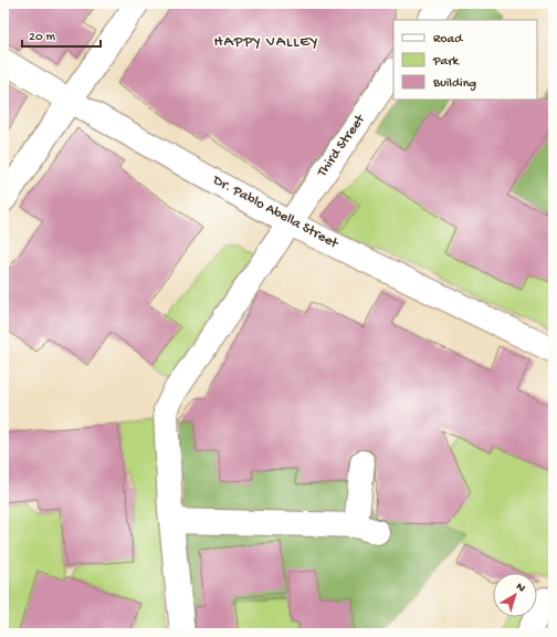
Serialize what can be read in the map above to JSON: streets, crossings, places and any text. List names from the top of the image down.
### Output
{
  "streets": {
    "street": ["Third Street", "Dr. Pablo Abella Street"]
  },
  "crossings": [
    ["Third Street", "Dr. Pablo Abella Street"]
  ],
  "districts": ["HAPPY VALLEY"],
  "legend": ["Road", "Park", "Building"],
  "scale_bar": "20 m",
  "north": "top right"
}
